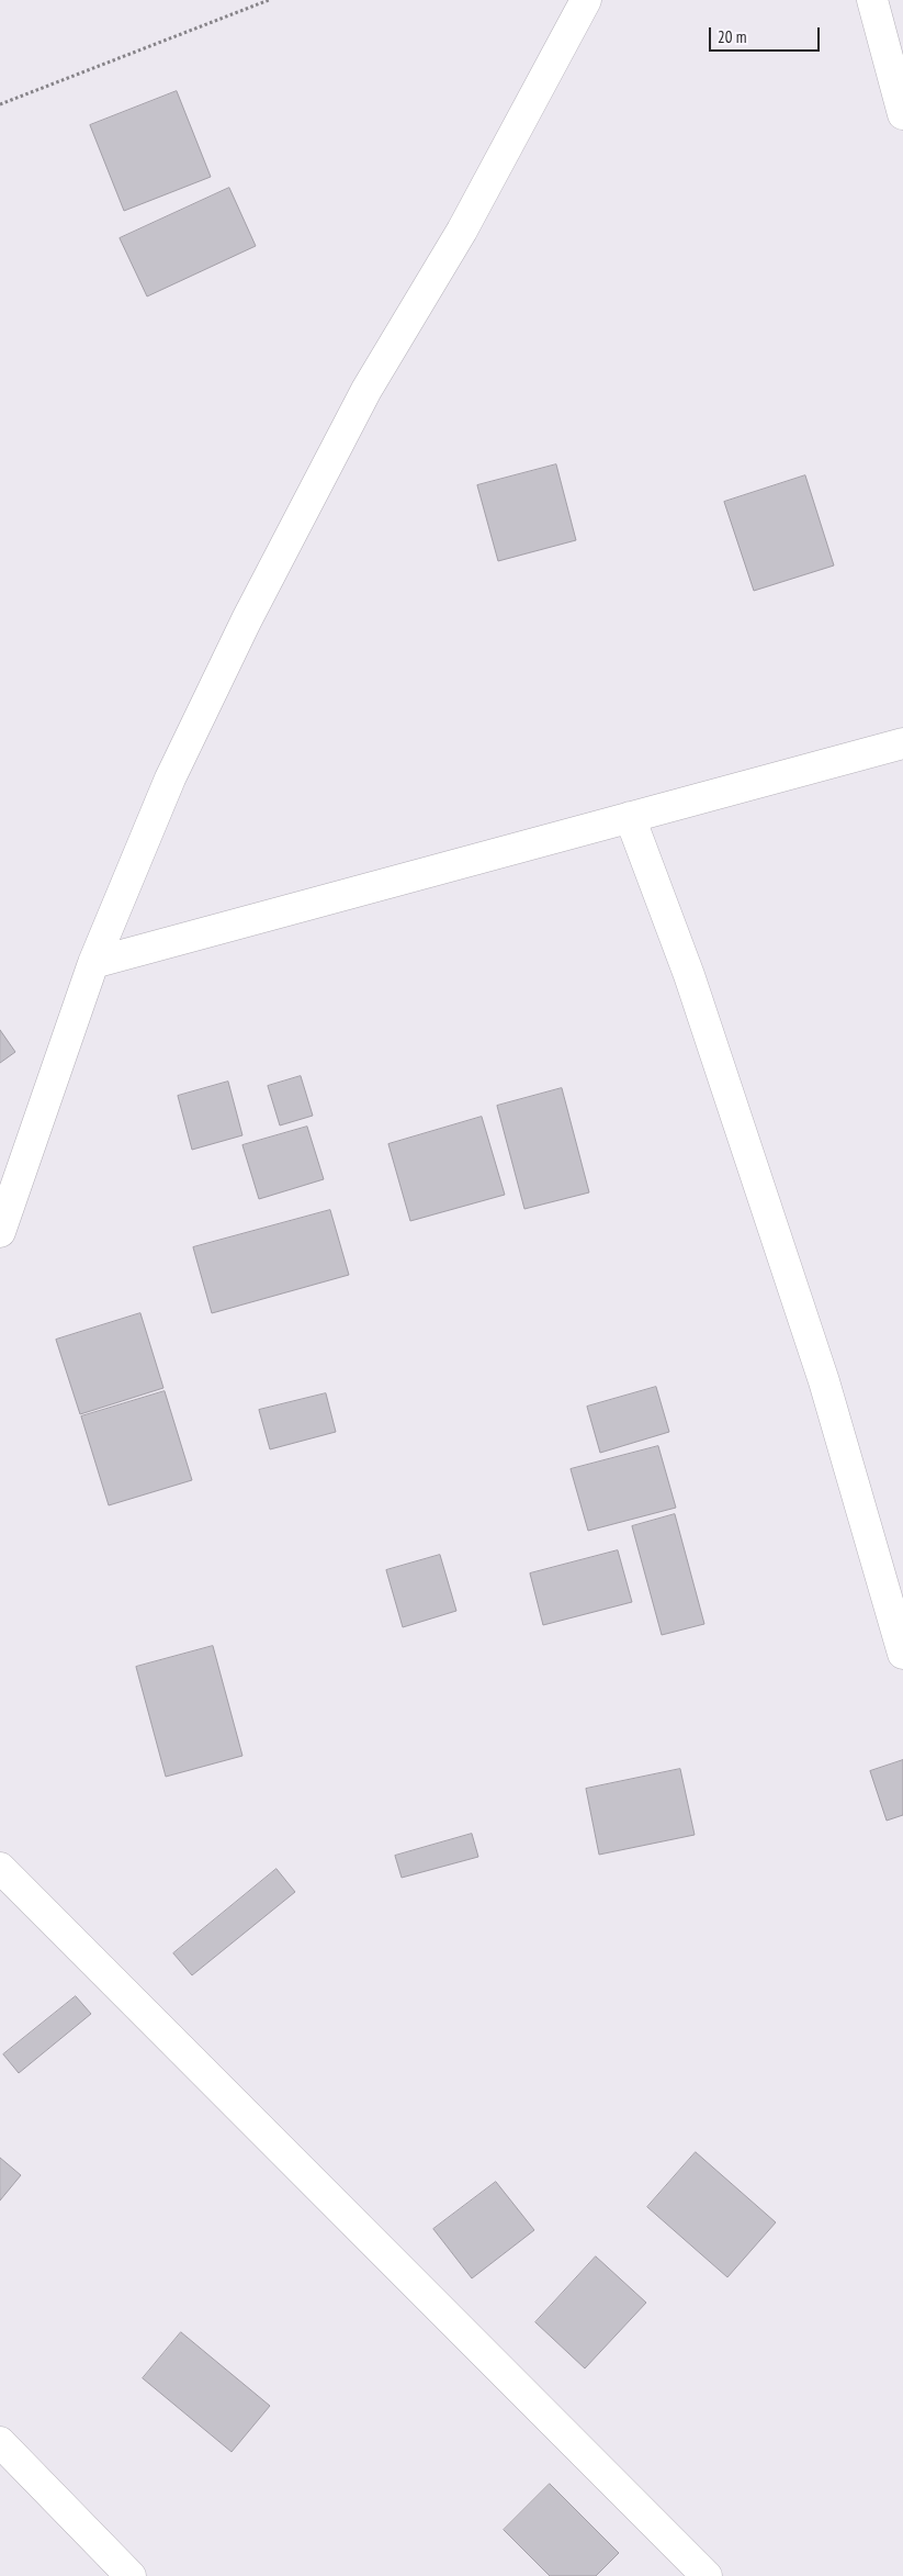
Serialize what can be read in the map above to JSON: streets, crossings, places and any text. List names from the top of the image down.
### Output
{
  "scale_bar": "20 m"
}
